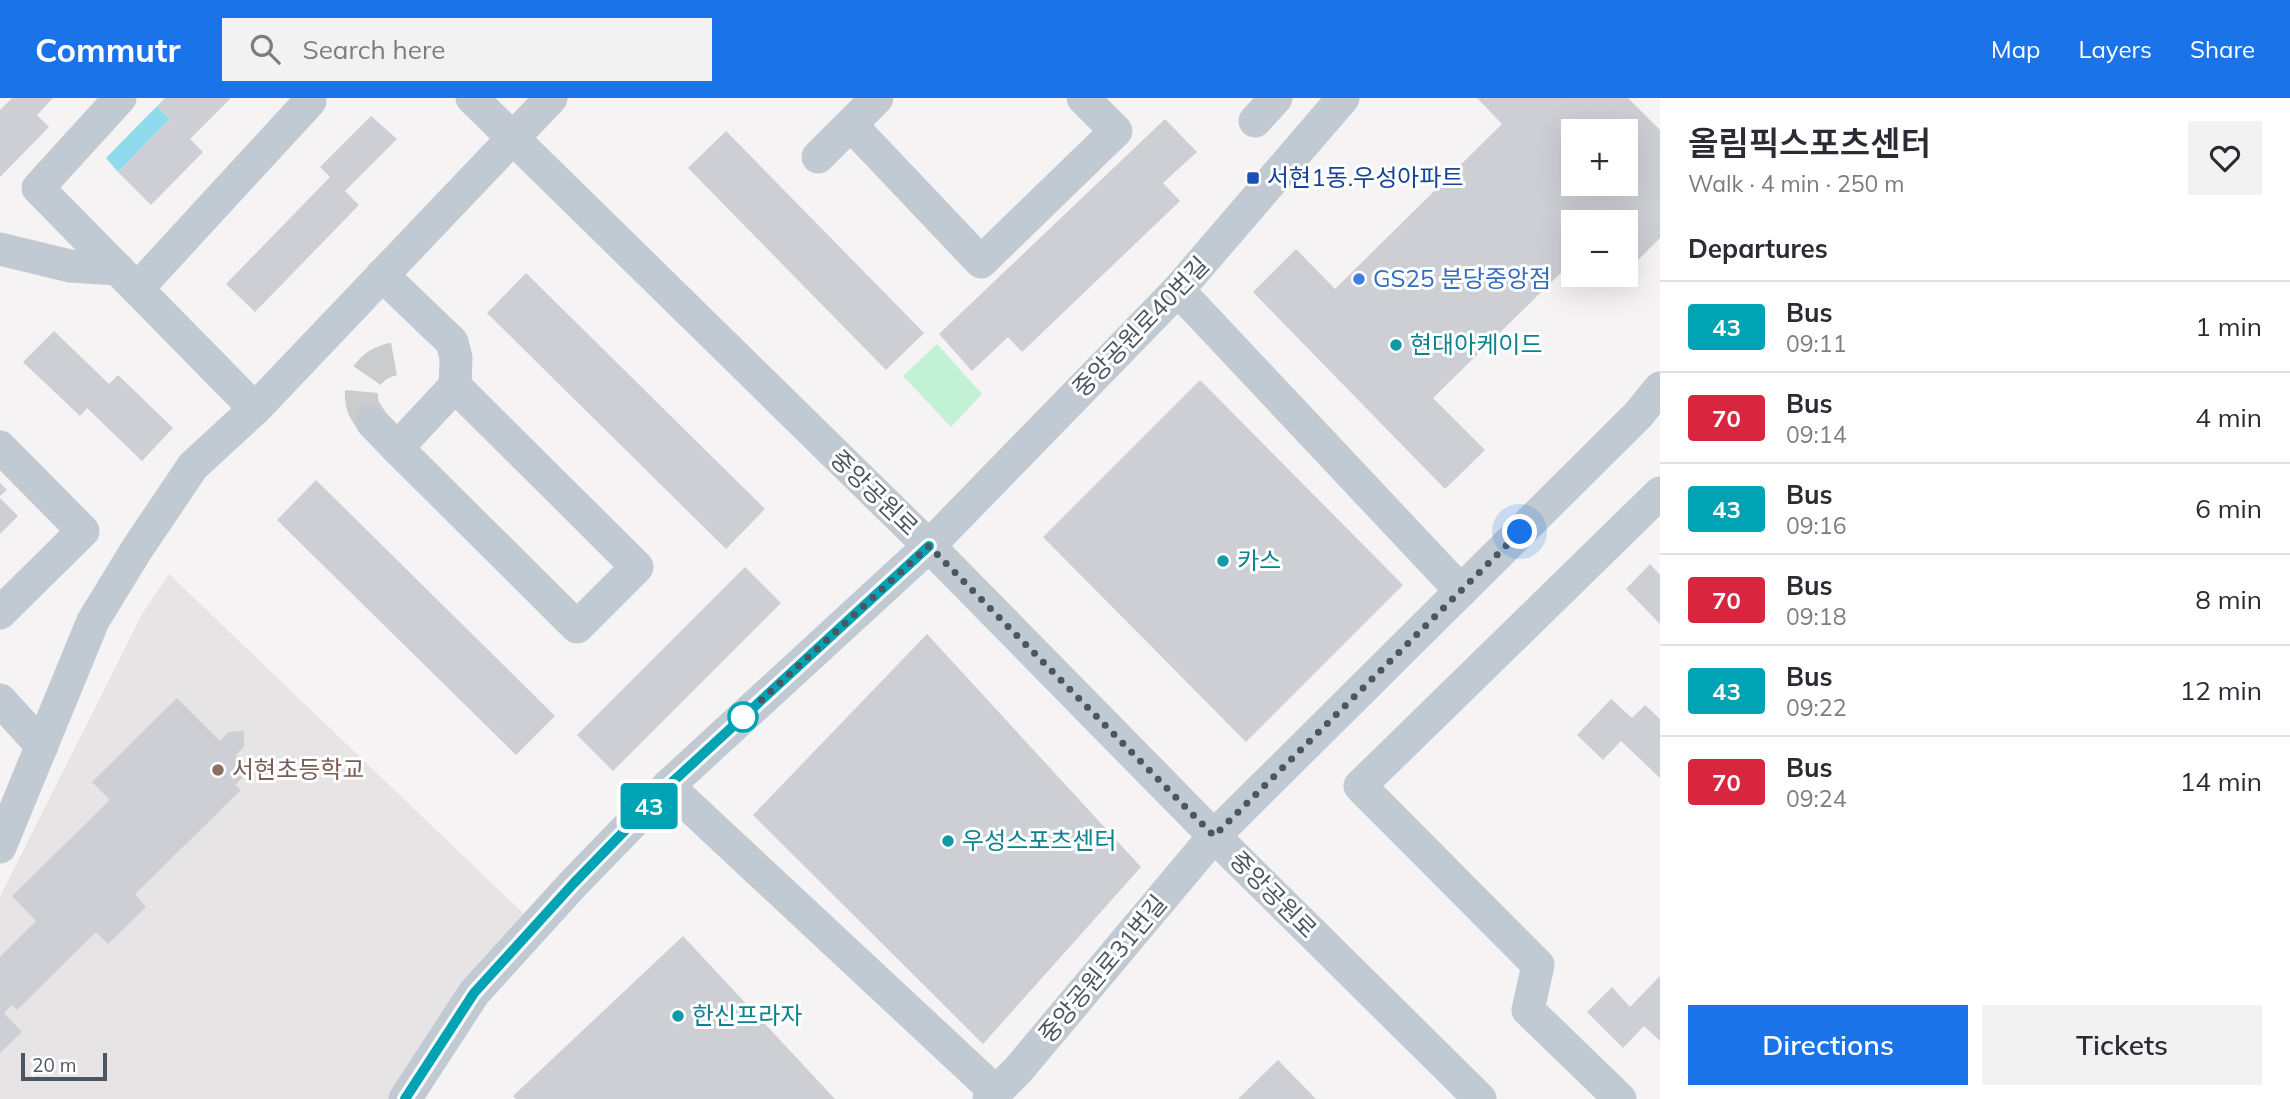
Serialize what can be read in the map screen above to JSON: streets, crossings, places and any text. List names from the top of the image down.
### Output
{
  "streets": {
    "street": ["중앙공원로40번길", "중앙공원로", "중앙공원로31번길"]
  },
  "crossings": [
    ["중앙공원로40번길", "중앙공원로"],
    ["중앙공원로", "중앙공원로31번길"]
  ],
  "places": {
    "transit": ["서현1동.우성아파트"],
    "other": [
      "GS25 분당중앙점",
      "현대아케이드",
      "카스",
      "서현초등학교",
      "우성스포츠센터",
      "한신프라자"
    ]
  },
  "lines": ["bus line 43"],
  "scale_bar": "20 m",
  "page": {
    "header": "Commutr",
    "search": "Search here",
    "nav": ["Map", "Layers", "Share"],
    "on_map": "43",
    "heading": [
      ["올림픽스포츠센터", "Walk · 4 min · 250 m"],
      "Departures"
    ],
    "map_buttons": ["+", "−"],
    "list": [
      {
        "mark": "43",
        "name": "Bus",
        "note": "09:11",
        "value": "1 min"
      },
      {
        "mark": "70",
        "name": "Bus",
        "note": "09:14",
        "value": "4 min"
      },
      {
        "mark": "43",
        "name": "Bus",
        "note": "09:16",
        "value": "6 min"
      },
      {
        "mark": "70",
        "name": "Bus",
        "note": "09:18",
        "value": "8 min"
      },
      {
        "mark": "43",
        "name": "Bus",
        "note": "09:22",
        "value": "12 min"
      },
      {
        "mark": "70",
        "name": "Bus",
        "note": "09:24",
        "value": "14 min"
      }
    ],
    "buttons": ["Directions", "Tickets"],
    "scale": "20 m"
  }
}
